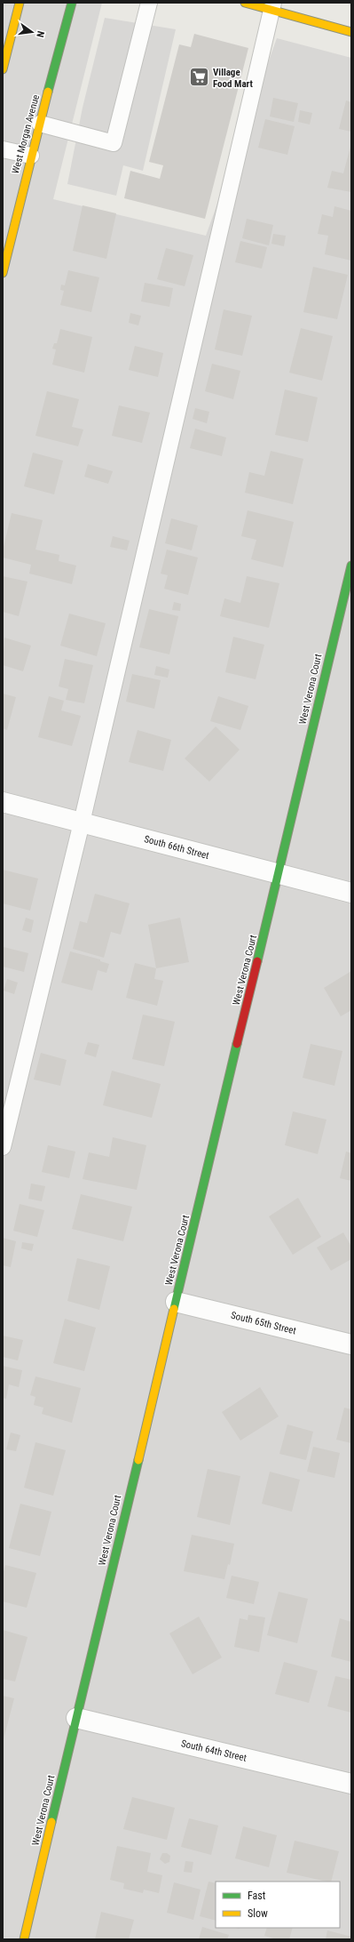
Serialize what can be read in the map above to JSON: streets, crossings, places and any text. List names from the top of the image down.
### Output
{
  "streets": {
    "street": [
      "West Morgan Avenue",
      "West Verona Court",
      "South 66th Street",
      "South 65th Street",
      "South 64th Street"
    ]
  },
  "crossings": [
    ["West Verona Court", "South 66th Street"],
    ["West Verona Court", "South 65th Street"],
    ["West Verona Court", "South 64th Street"]
  ],
  "places": {
    "supermarket": ["Village Food Mart"]
  },
  "legend": ["Fast", "Slow"],
  "north": "right"
}
